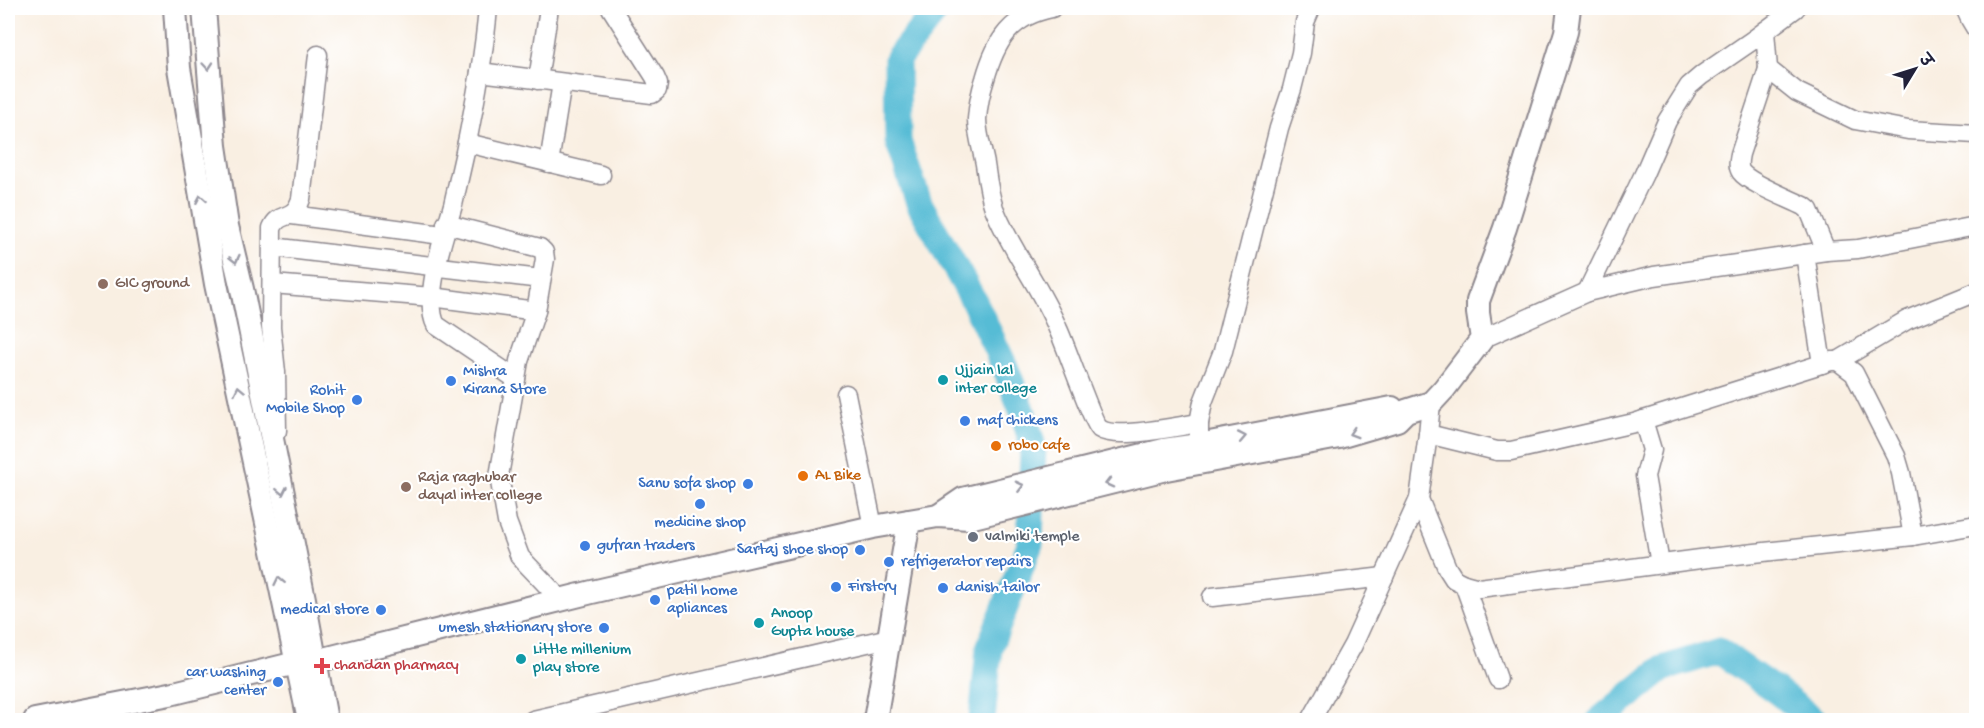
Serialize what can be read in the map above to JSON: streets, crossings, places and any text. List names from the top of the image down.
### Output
{
  "places": {
    "other": [
      "GIC ground",
      "Ujjain lal inter college",
      "Mishra Kirana Store",
      "Rohit Mobile Shop",
      "maf chickens",
      "robo cafe",
      "AL Bike",
      "Sanu sofa shop",
      "Raja raghubar dayal inter college",
      "medicine shop",
      "valmiki temple",
      "gufran traders",
      "Sartaj shoe shop",
      "refrigerator repairs",
      "Firstcry",
      "danish tailor",
      "patil home apliances",
      "medical store",
      "Anoop Gupta house",
      "umesh stationary store",
      "Little millenium play store",
      "car washing center"
    ],
    "health": ["chandan pharmacy"]
  },
  "north": "top right"
}
